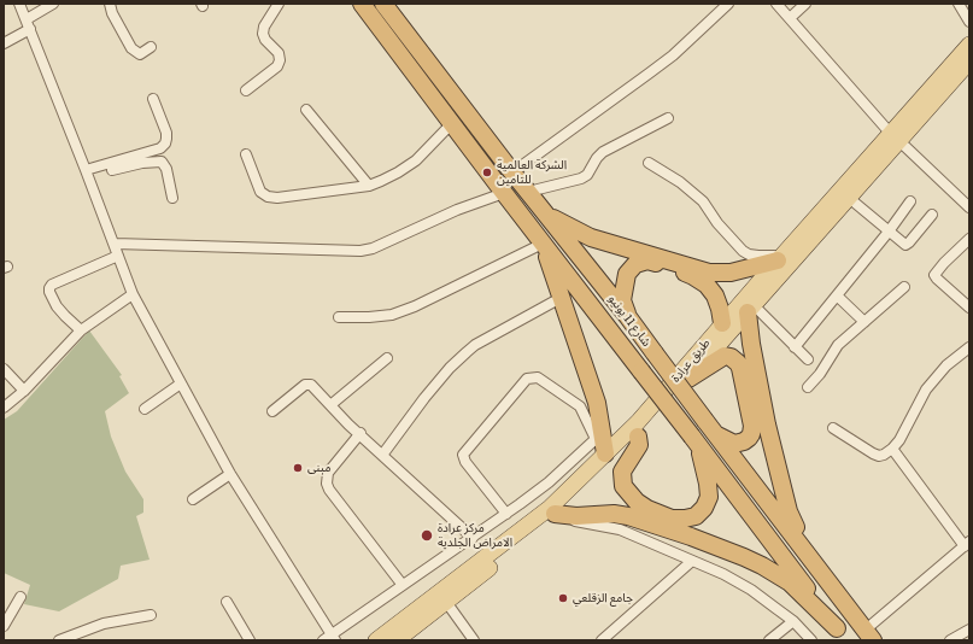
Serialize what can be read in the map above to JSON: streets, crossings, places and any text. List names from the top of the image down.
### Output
{
  "streets": {
    "highway": ["شارع 11 يونيو"],
    "main road": ["طريق عرادة"]
  },
  "places": [
    "الشركة العالمية للتامين",
    "مبنى",
    "مركز عرادة الامراض الجلدية",
    "جامع الزقلعي"
  ]
}
